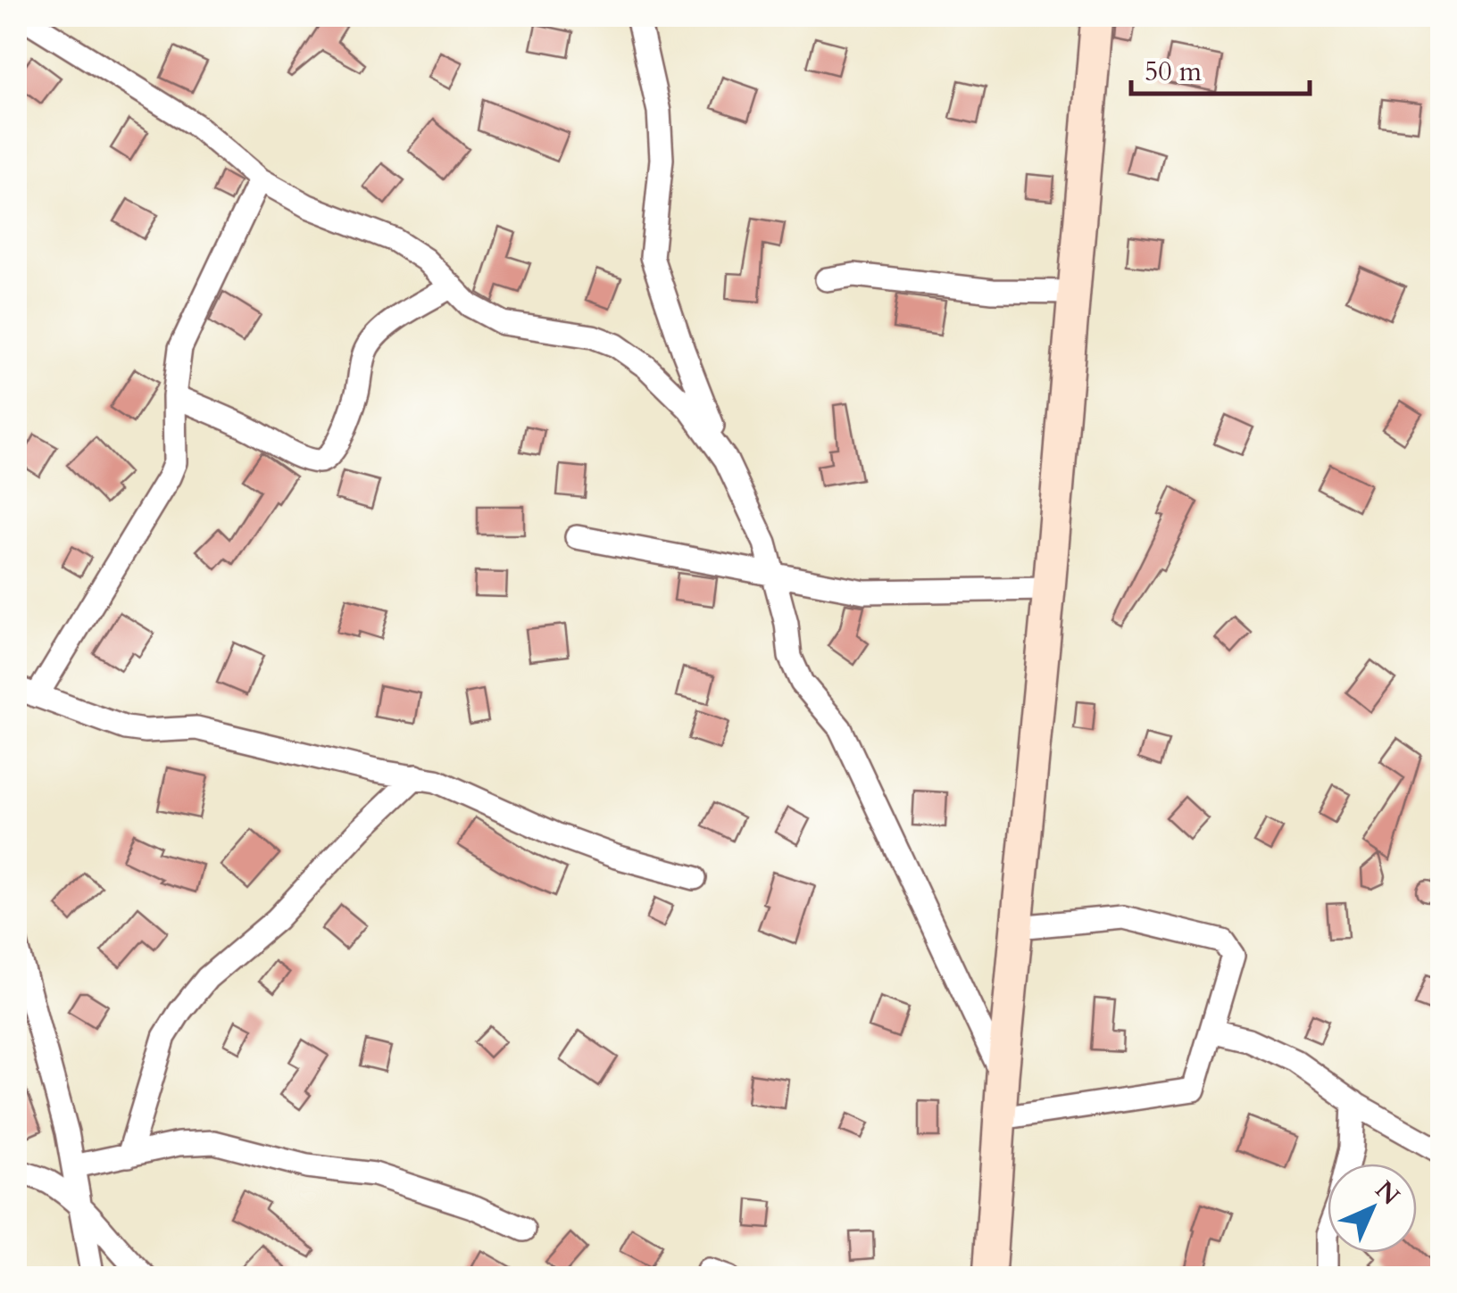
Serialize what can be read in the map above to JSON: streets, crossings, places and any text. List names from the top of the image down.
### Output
{
  "scale_bar": "50 m",
  "north": "top right"
}
